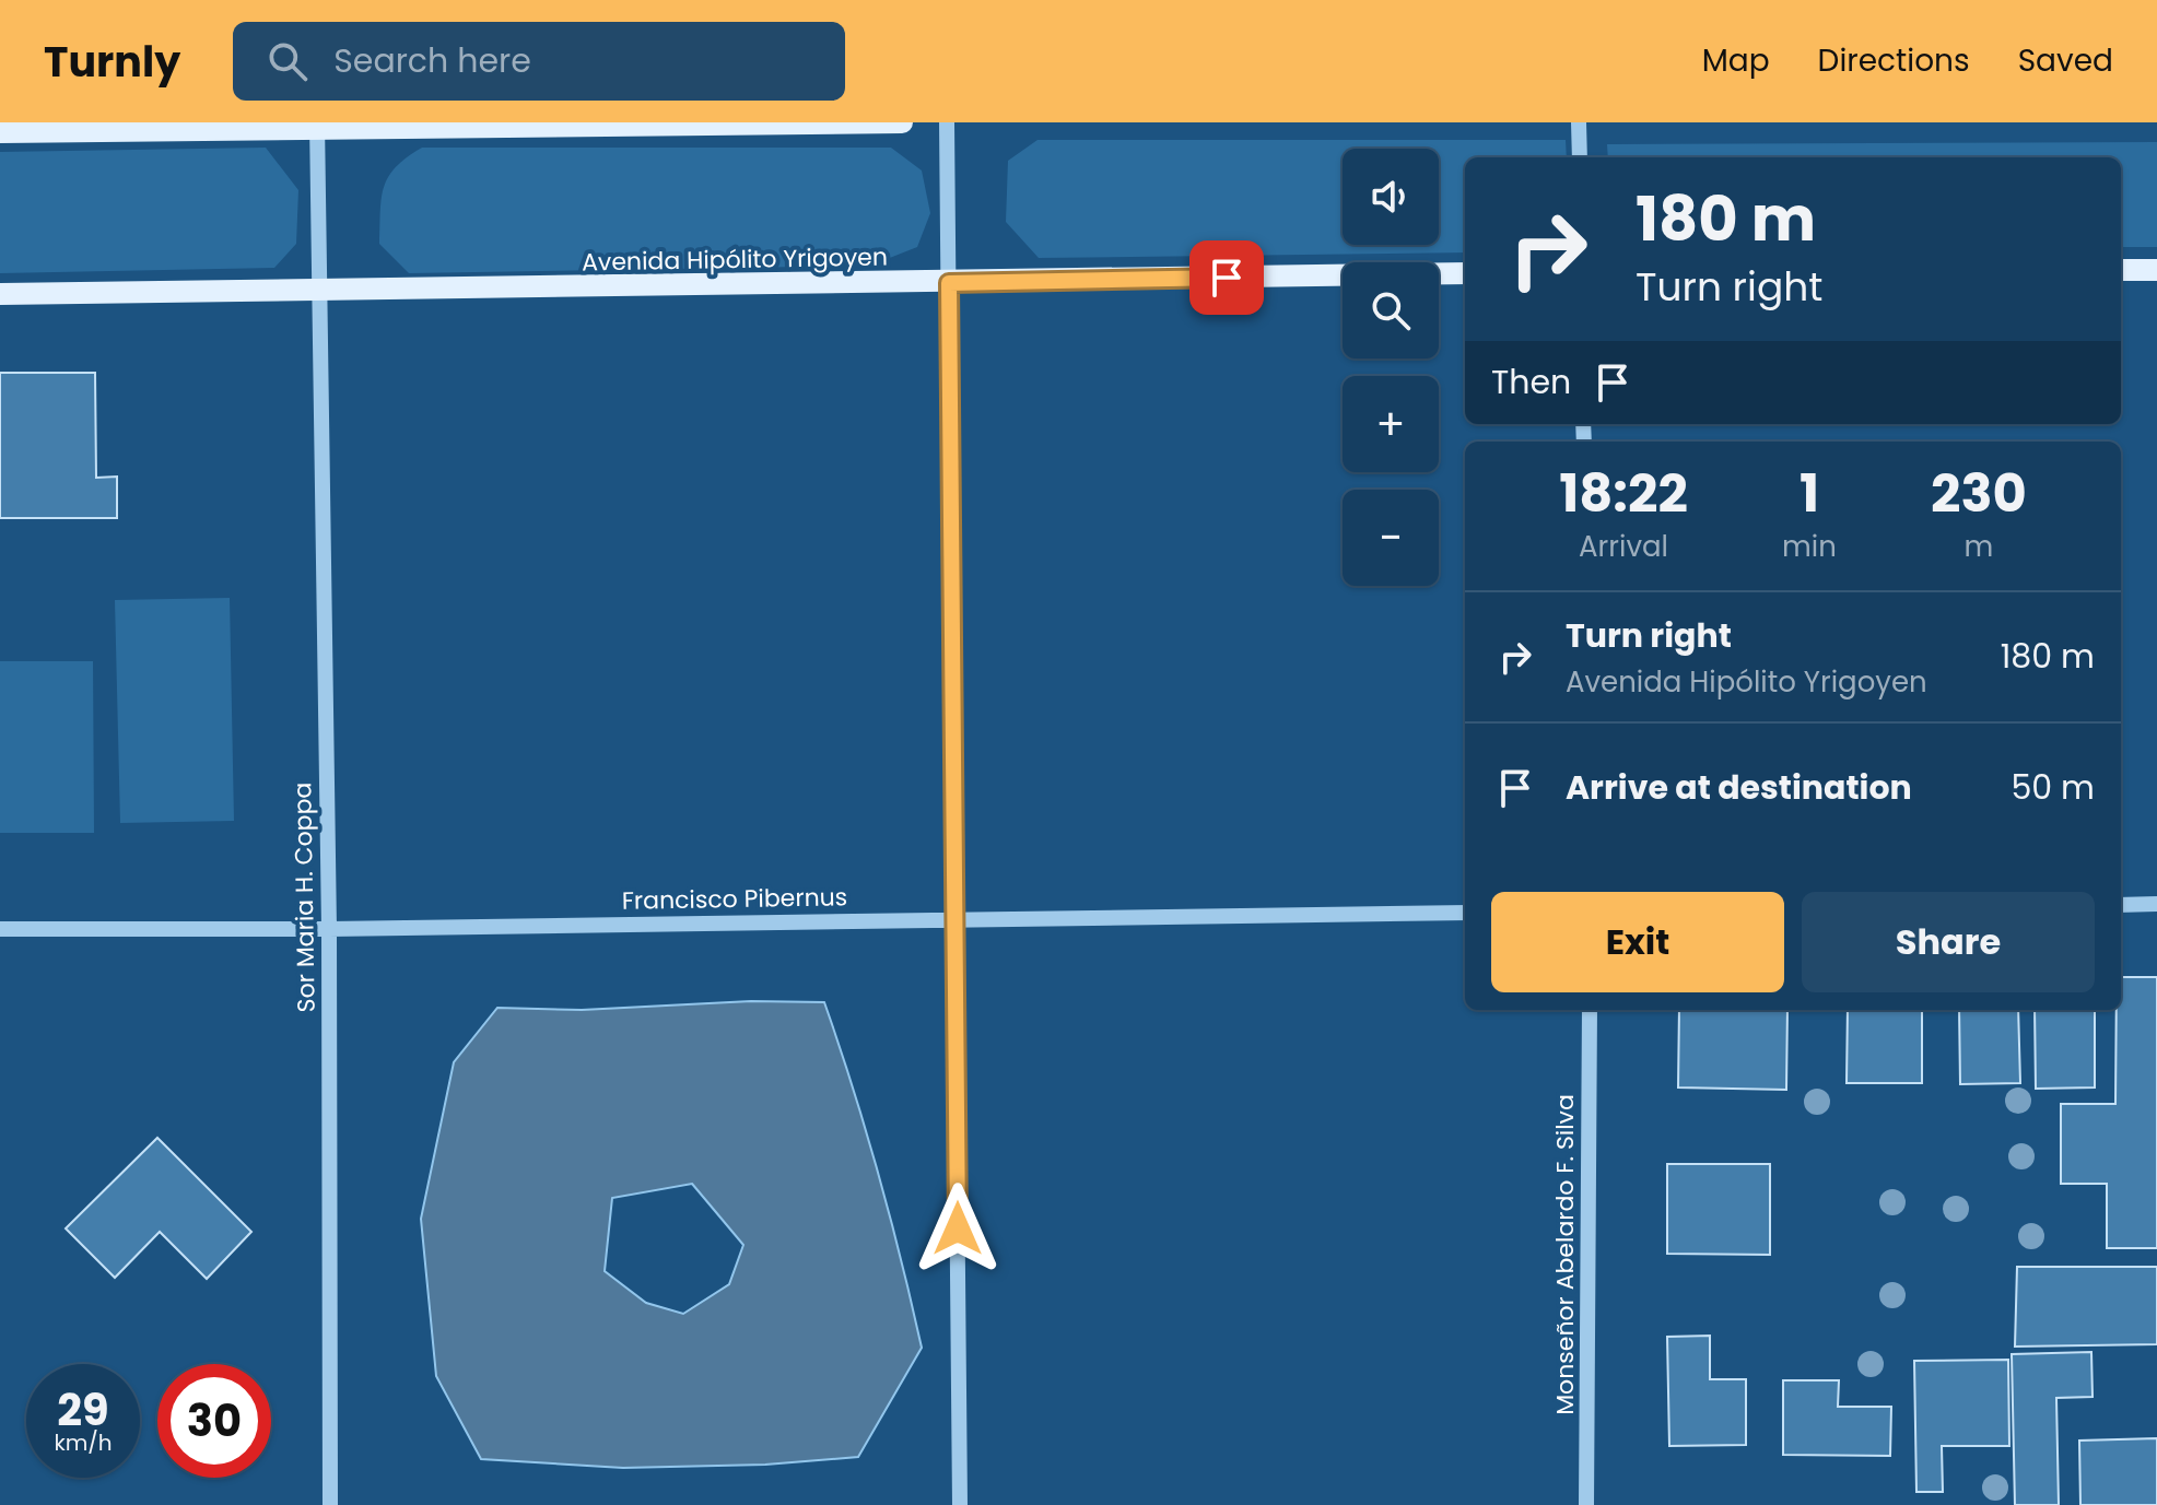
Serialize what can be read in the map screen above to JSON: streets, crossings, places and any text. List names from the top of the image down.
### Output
{
  "streets": {
    "main road": ["Avenida Hipólito Yrigoyen"],
    "street": ["Sor Maria H. Coppa", "Francisco Pibernus", "Monseñor Abelardo F. Silva"]
  },
  "crossings": [
    ["Avenida Hipólito Yrigoyen", "Sor Maria H. Coppa"],
    ["Sor Maria H. Coppa", "Francisco Pibernus"]
  ],
  "page": {
    "header": "Turnly",
    "search": "Search here",
    "nav": ["Map", "Directions", "Saved"],
    "map_buttons": ["+", "−"],
    "turn": ["180 m", "Turn right"],
    "then": "Then",
    "eta": [
      "18:22",
      "Arrival",
      "1",
      "min",
      "230",
      "m"
    ],
    "list": [
      {
        "name": "Turn right",
        "note": "Avenida Hipólito Yrigoyen",
        "value": "180 m"
      },
      {
        "name": "Arrive at destination",
        "value": "50 m"
      }
    ],
    "buttons": ["Exit", "Share"],
    "speed": "29 km/h",
    "limit": "30"
  }
}
